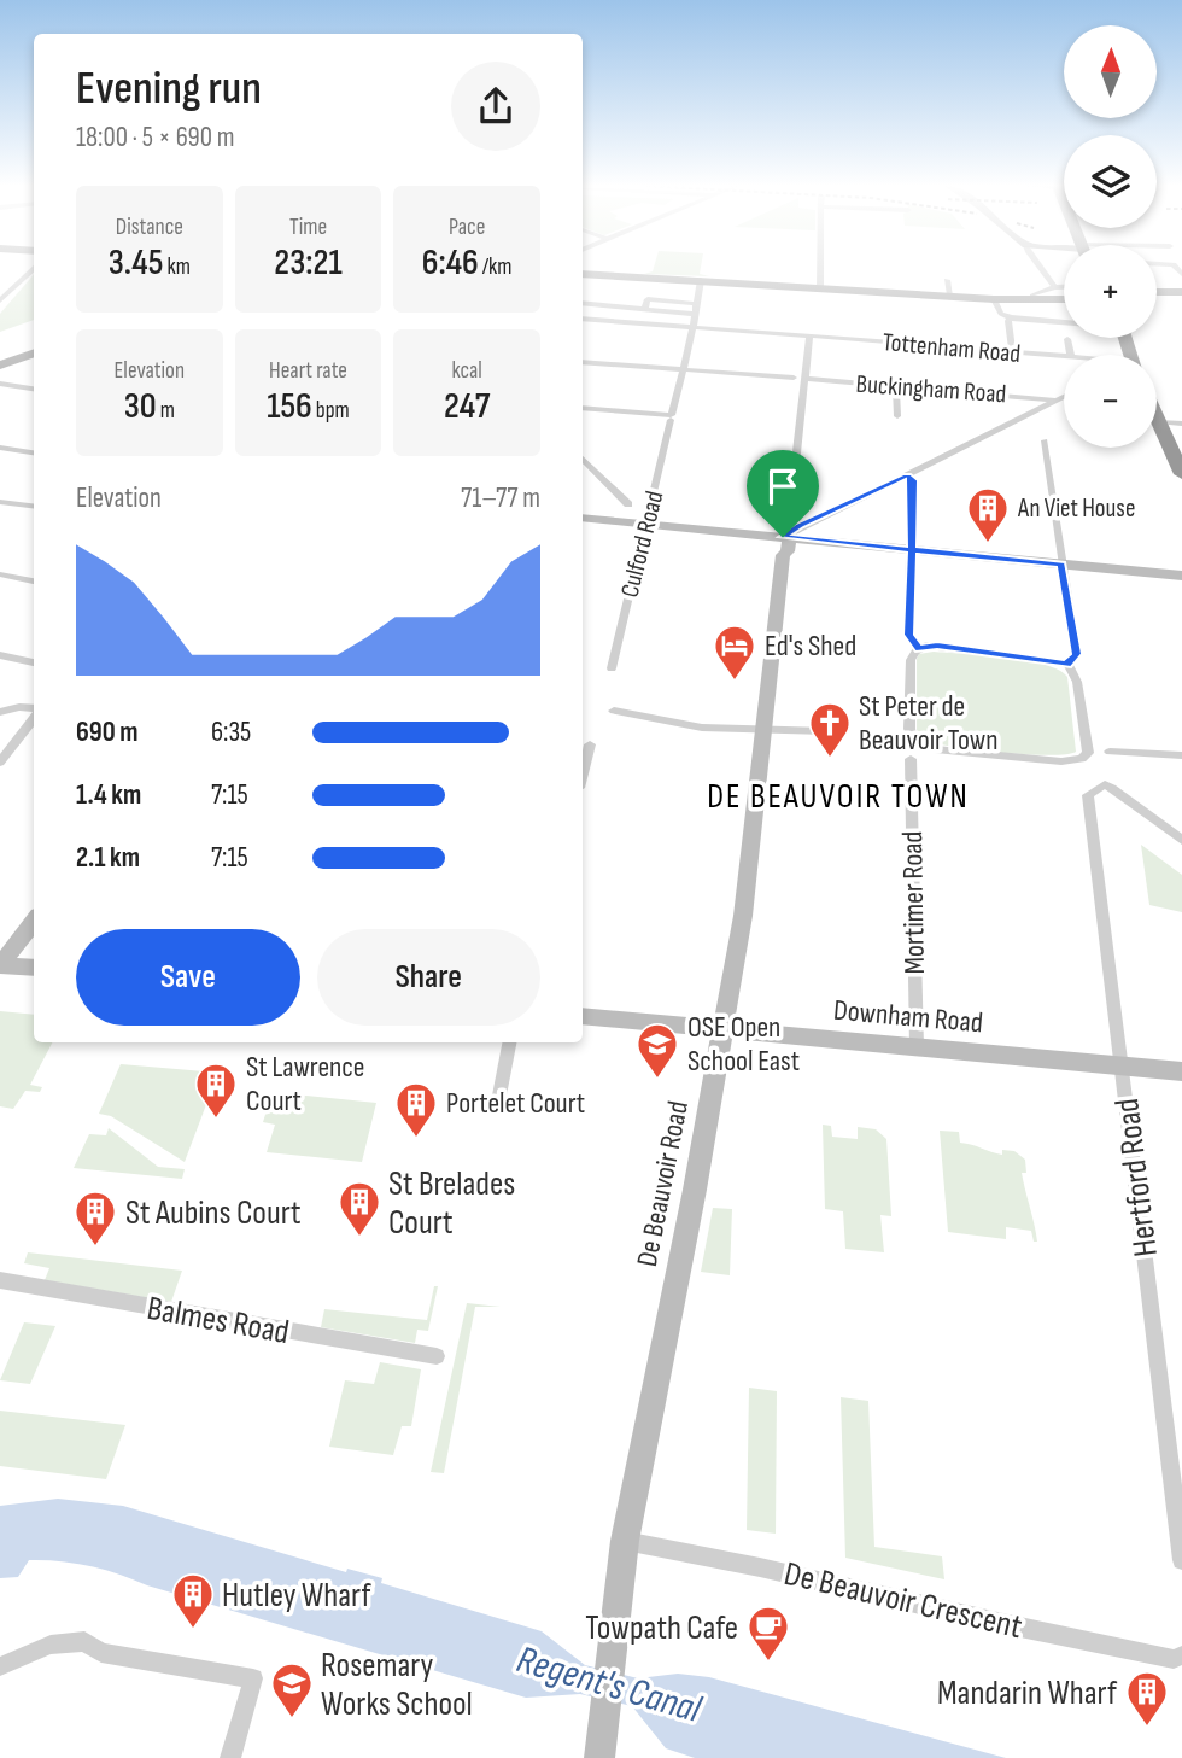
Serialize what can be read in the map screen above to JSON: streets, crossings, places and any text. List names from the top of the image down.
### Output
{
  "streets": {
    "street": [
      "Tottenham Road",
      "Buckingham Road",
      "Culford Road",
      "Mortimer Road",
      "Downham Road",
      "Hertford Road",
      "De Beauvoir Road",
      "Balmes Road",
      "De Beauvoir Crescent"
    ]
  },
  "crossings": [
    ["Tottenham Road", "Culford Road"],
    ["Mortimer Road", "Downham Road"],
    ["Downham Road", "Hertford Road"],
    ["Downham Road", "De Beauvoir Road"],
    ["De Beauvoir Road", "De Beauvoir Crescent"]
  ],
  "districts": ["DE BEAUVOIR TOWN"],
  "water": ["Regent's Canal"],
  "places": {
    "building": [
      "An Viet House",
      "St Lawrence Court",
      "Portelet Court",
      "St Brelades Court",
      "St Aubins Court",
      "Hutley Wharf",
      "Mandarin Wharf"
    ],
    "hotel": ["Ed's Shed"],
    "church": ["St Peter de Beauvoir Town"],
    "school or university": ["OSE Open School East", "Rosemary Works School"],
    "cafe": ["Towpath Cafe"]
  },
  "north": "top",
  "page": {
    "map_buttons": ["+", "−"],
    "heading": ["Evening run", "18:00 · 5 × 690 m"],
    "stats": [
      ["Distance", "3.45 km"],
      ["Time", "23:21"],
      ["Pace", "6:46 /km"],
      ["Elevation", "30 m"],
      ["Heart rate", "156 bpm"],
      ["kcal", "247"]
    ],
    "chart": ["Elevation", "71–77 m"],
    "list": [
      {
        "name": "690 m",
        "note": "6:35"
      },
      {
        "name": "1.4 km",
        "note": "7:15"
      },
      {
        "name": "2.1 km",
        "note": "7:15"
      }
    ],
    "buttons": ["Save", "Share"]
  }
}
